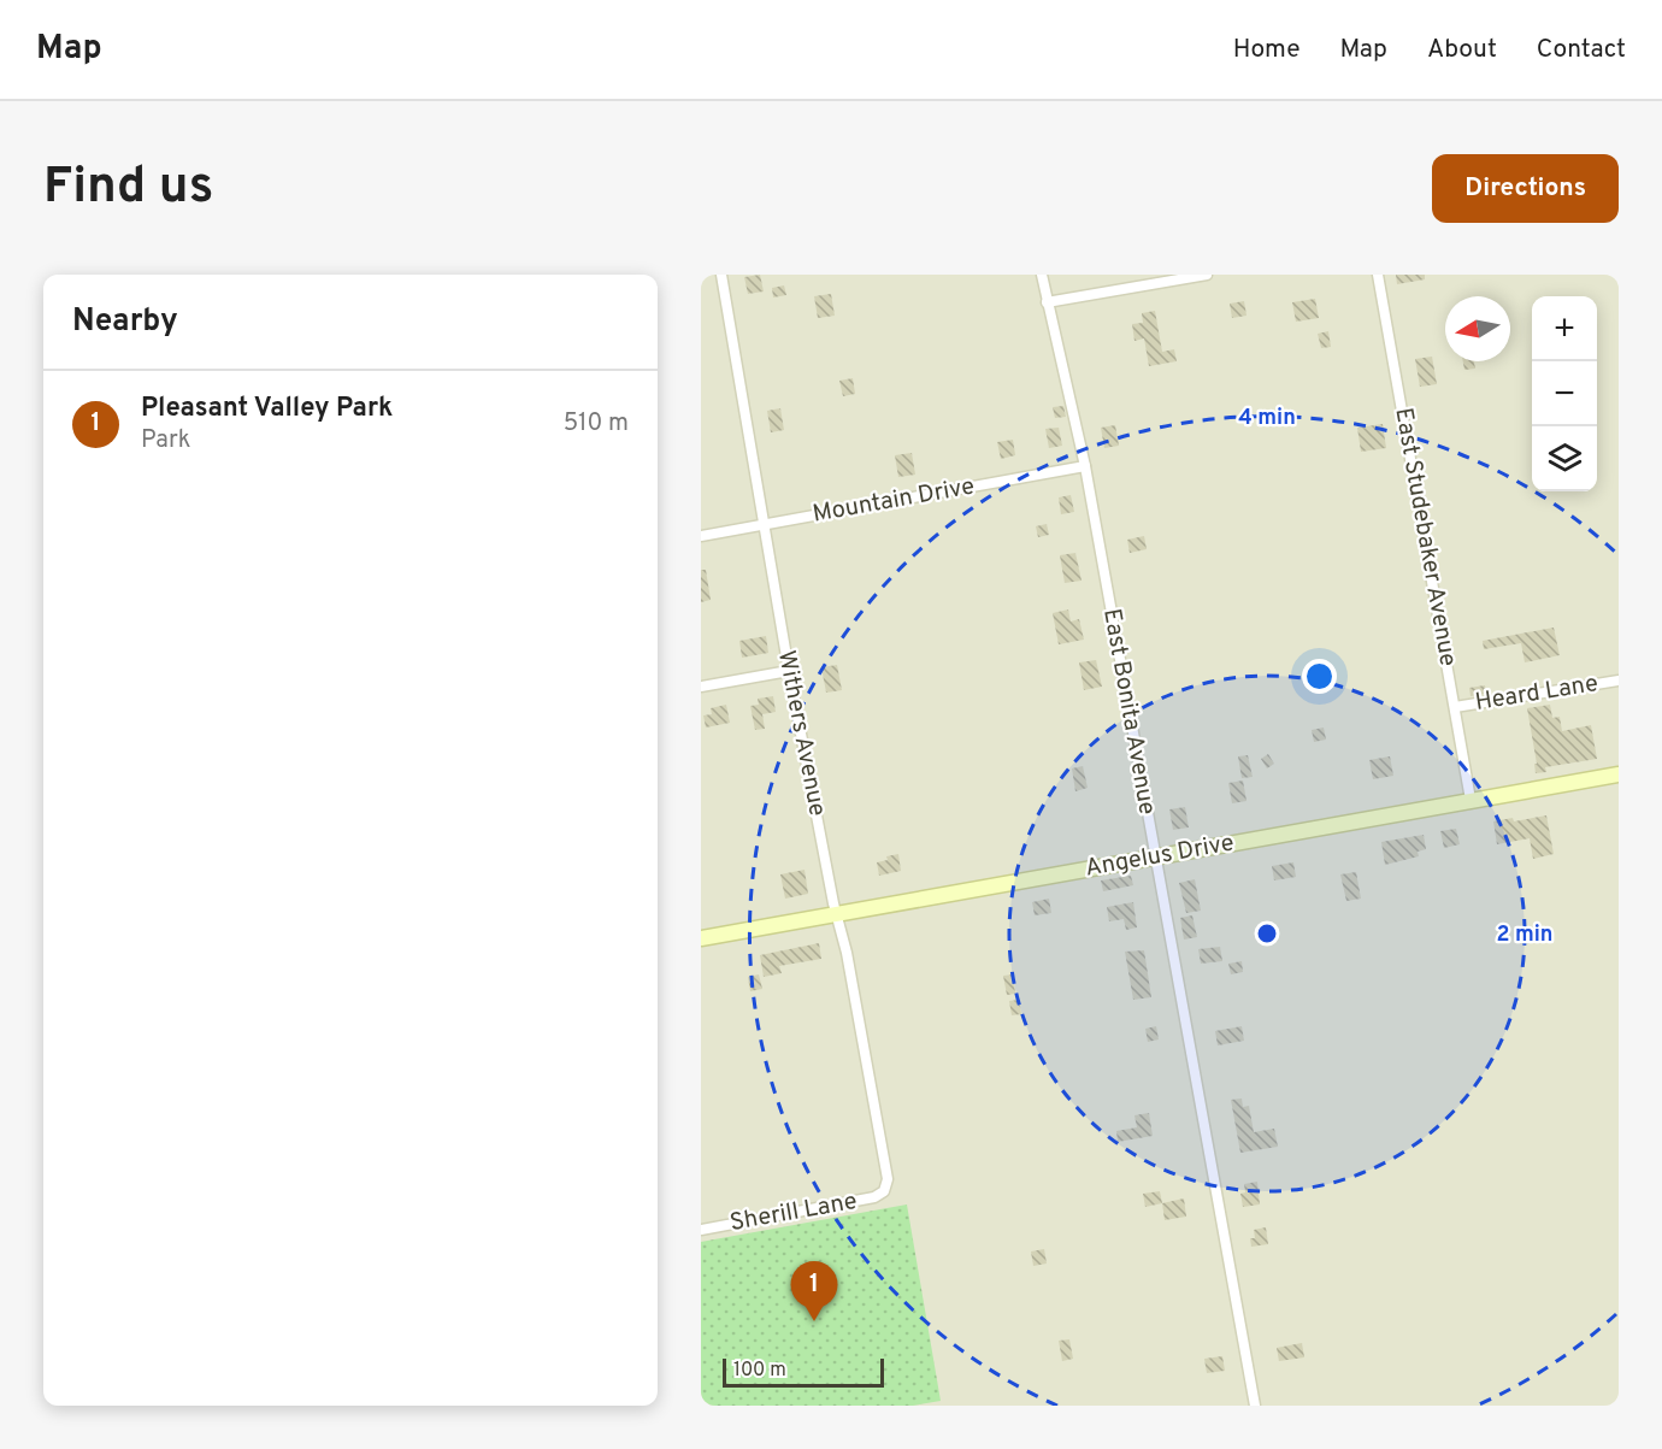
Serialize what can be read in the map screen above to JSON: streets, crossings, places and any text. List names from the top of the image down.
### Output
{
  "streets": {
    "street": [
      "Mountain Drive",
      "East Studebaker Avenue",
      "Heard Lane",
      "East Bonita Avenue",
      "Withers Avenue",
      "Angelus Drive",
      "Sherill Lane"
    ]
  },
  "crossings": [
    ["Mountain Drive", "East Bonita Avenue"],
    ["Mountain Drive", "Withers Avenue"],
    ["East Studebaker Avenue", "Heard Lane"],
    ["East Studebaker Avenue", "Angelus Drive"],
    ["East Bonita Avenue", "Angelus Drive"],
    ["Withers Avenue", "Angelus Drive"],
    ["Withers Avenue", "Sherill Lane"]
  ],
  "scale_bar": "100 m",
  "north": "left",
  "page": {
    "header": "Map",
    "nav": [
      "Home",
      "Map",
      "About",
      "Contact"
    ],
    "buttons": "Directions",
    "title": "Find us",
    "heading": "Nearby",
    "map_buttons": ["+", "−"],
    "list": [
      {
        "mark": "1",
        "name": "Pleasant Valley Park",
        "note": "Park",
        "value": "510 m"
      }
    ],
    "pins": "1",
    "scale": "100 m"
  },
  "rings": ["4 min", "2 min"]
}
